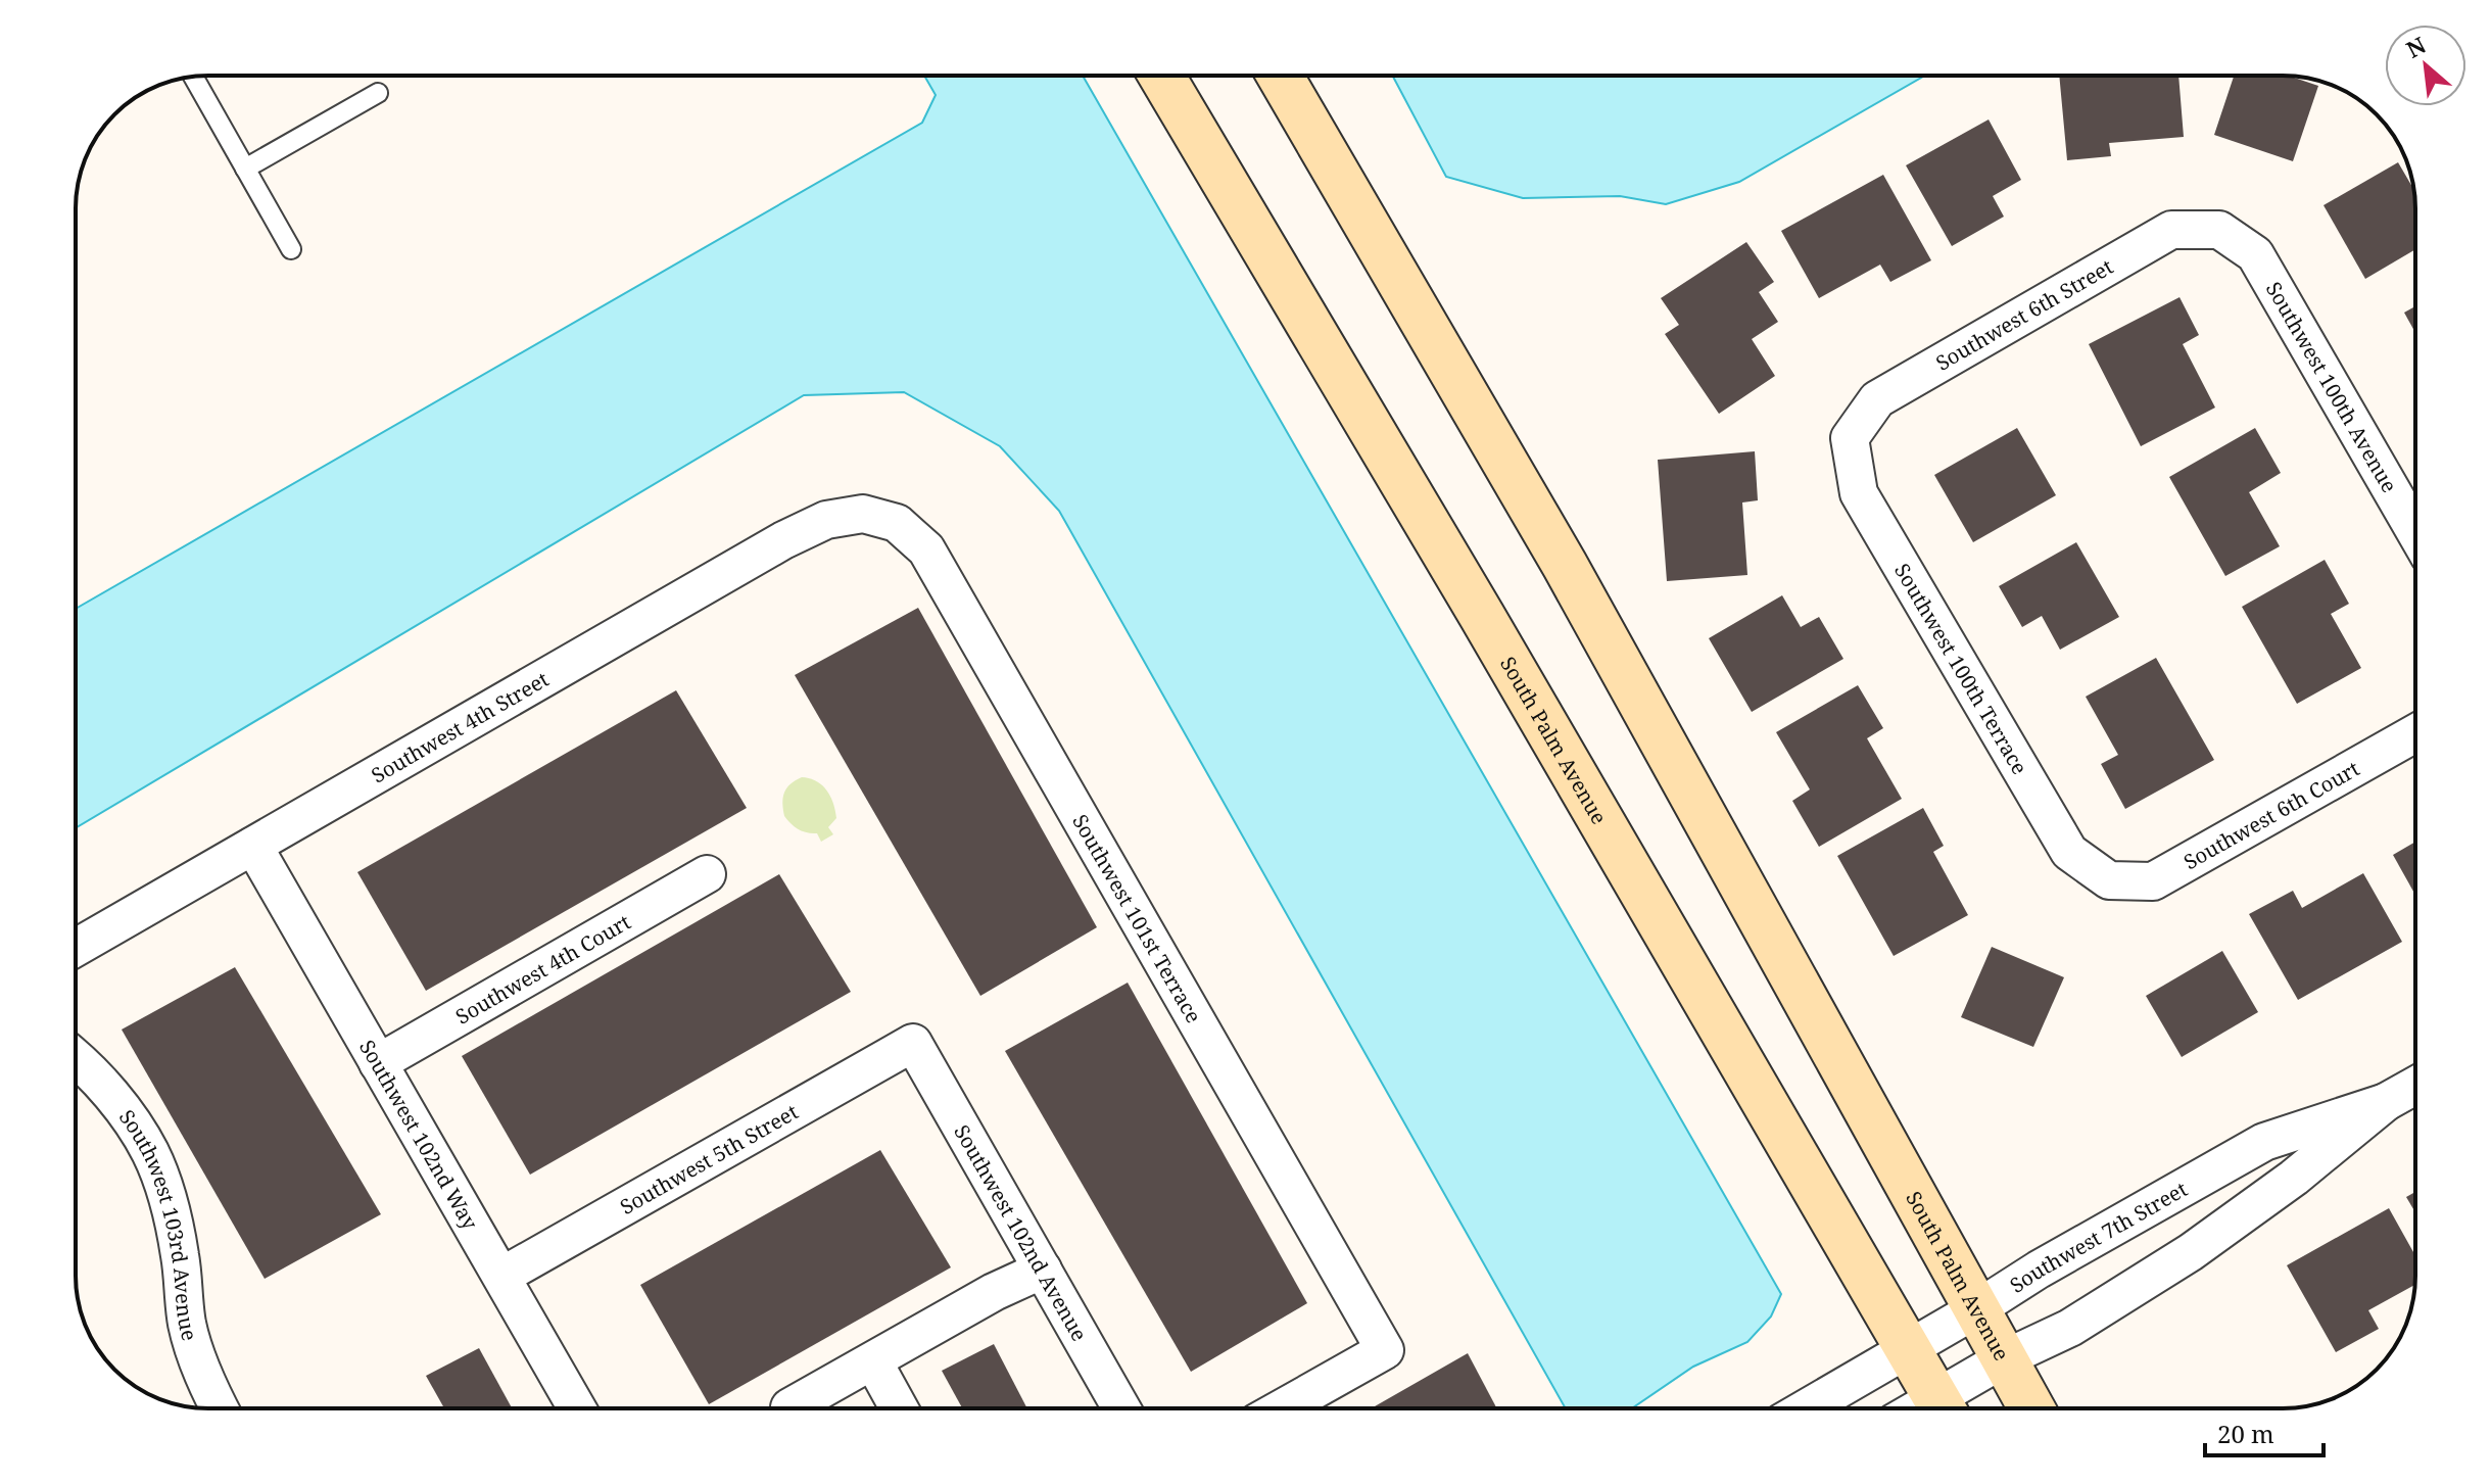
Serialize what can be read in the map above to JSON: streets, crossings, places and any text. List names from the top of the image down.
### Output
{
  "streets": {
    "main road": ["South Palm Avenue"],
    "street": [
      "Southwest 6th Street",
      "Southwest 100th Avenue",
      "Southwest 100th Terrace",
      "Southwest 4th Street",
      "Southwest 6th Court",
      "Southwest 101st Terrace",
      "Southwest 4th Court",
      "Southwest 102nd Way",
      "Southwest 5th Street",
      "Southwest 103rd Avenue",
      "Southwest 102nd Avenue",
      "Southwest 7th Street"
    ]
  },
  "crossings": [
    ["Southwest 6th Street", "Southwest 100th Avenue"],
    ["Southwest 6th Street", "Southwest 100th Terrace"],
    ["Southwest 100th Terrace", "Southwest 6th Court"],
    ["Southwest 4th Street", "Southwest 101st Terrace"],
    ["Southwest 4th Street", "Southwest 102nd Way"],
    ["South Palm Avenue", "Southwest 7th Street"],
    ["Southwest 4th Court", "Southwest 102nd Way"],
    ["Southwest 102nd Way", "Southwest 5th Street"],
    ["Southwest 5th Street", "Southwest 102nd Avenue"]
  ],
  "scale_bar": "20 m",
  "north": "top left"
}
